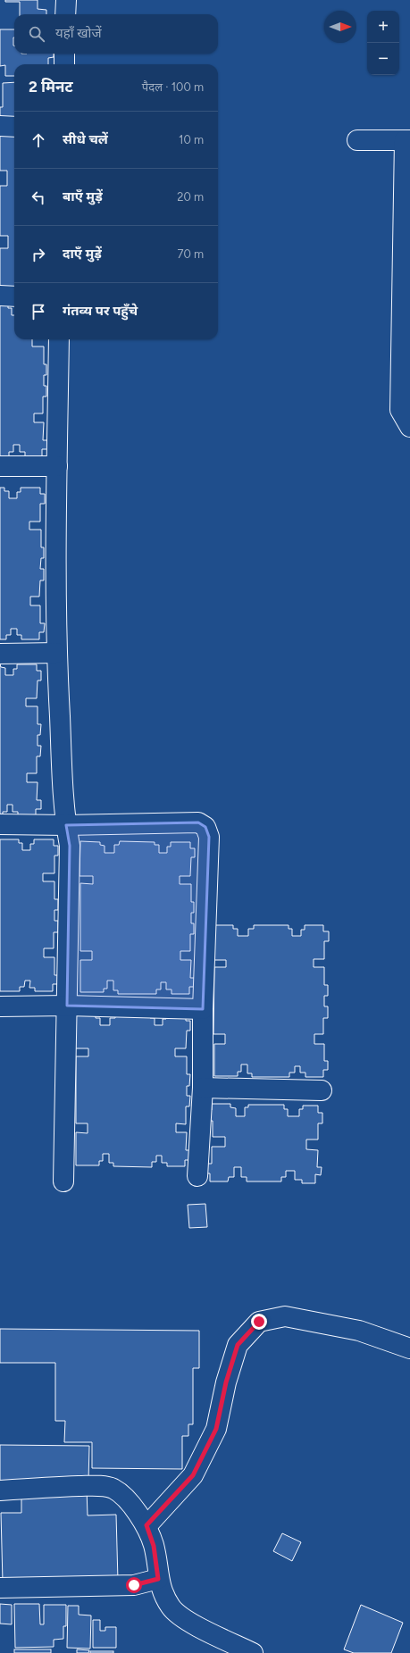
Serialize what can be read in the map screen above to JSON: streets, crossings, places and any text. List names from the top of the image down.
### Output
{
  "north": "right",
  "page": {
    "map_buttons": ["+", "−"],
    "search": "यहाँ खोजें",
    "heading": ["2 मिनट", "पैदल · 100 m"],
    "list": [
      ["सीधे चलें", "10 m"],
      ["बाएँ मुड़ें", "20 m"],
      ["दाएँ मुड़ें", "70 m"],
      "गंतव्य पर पहुँचे"
    ]
  }
}
